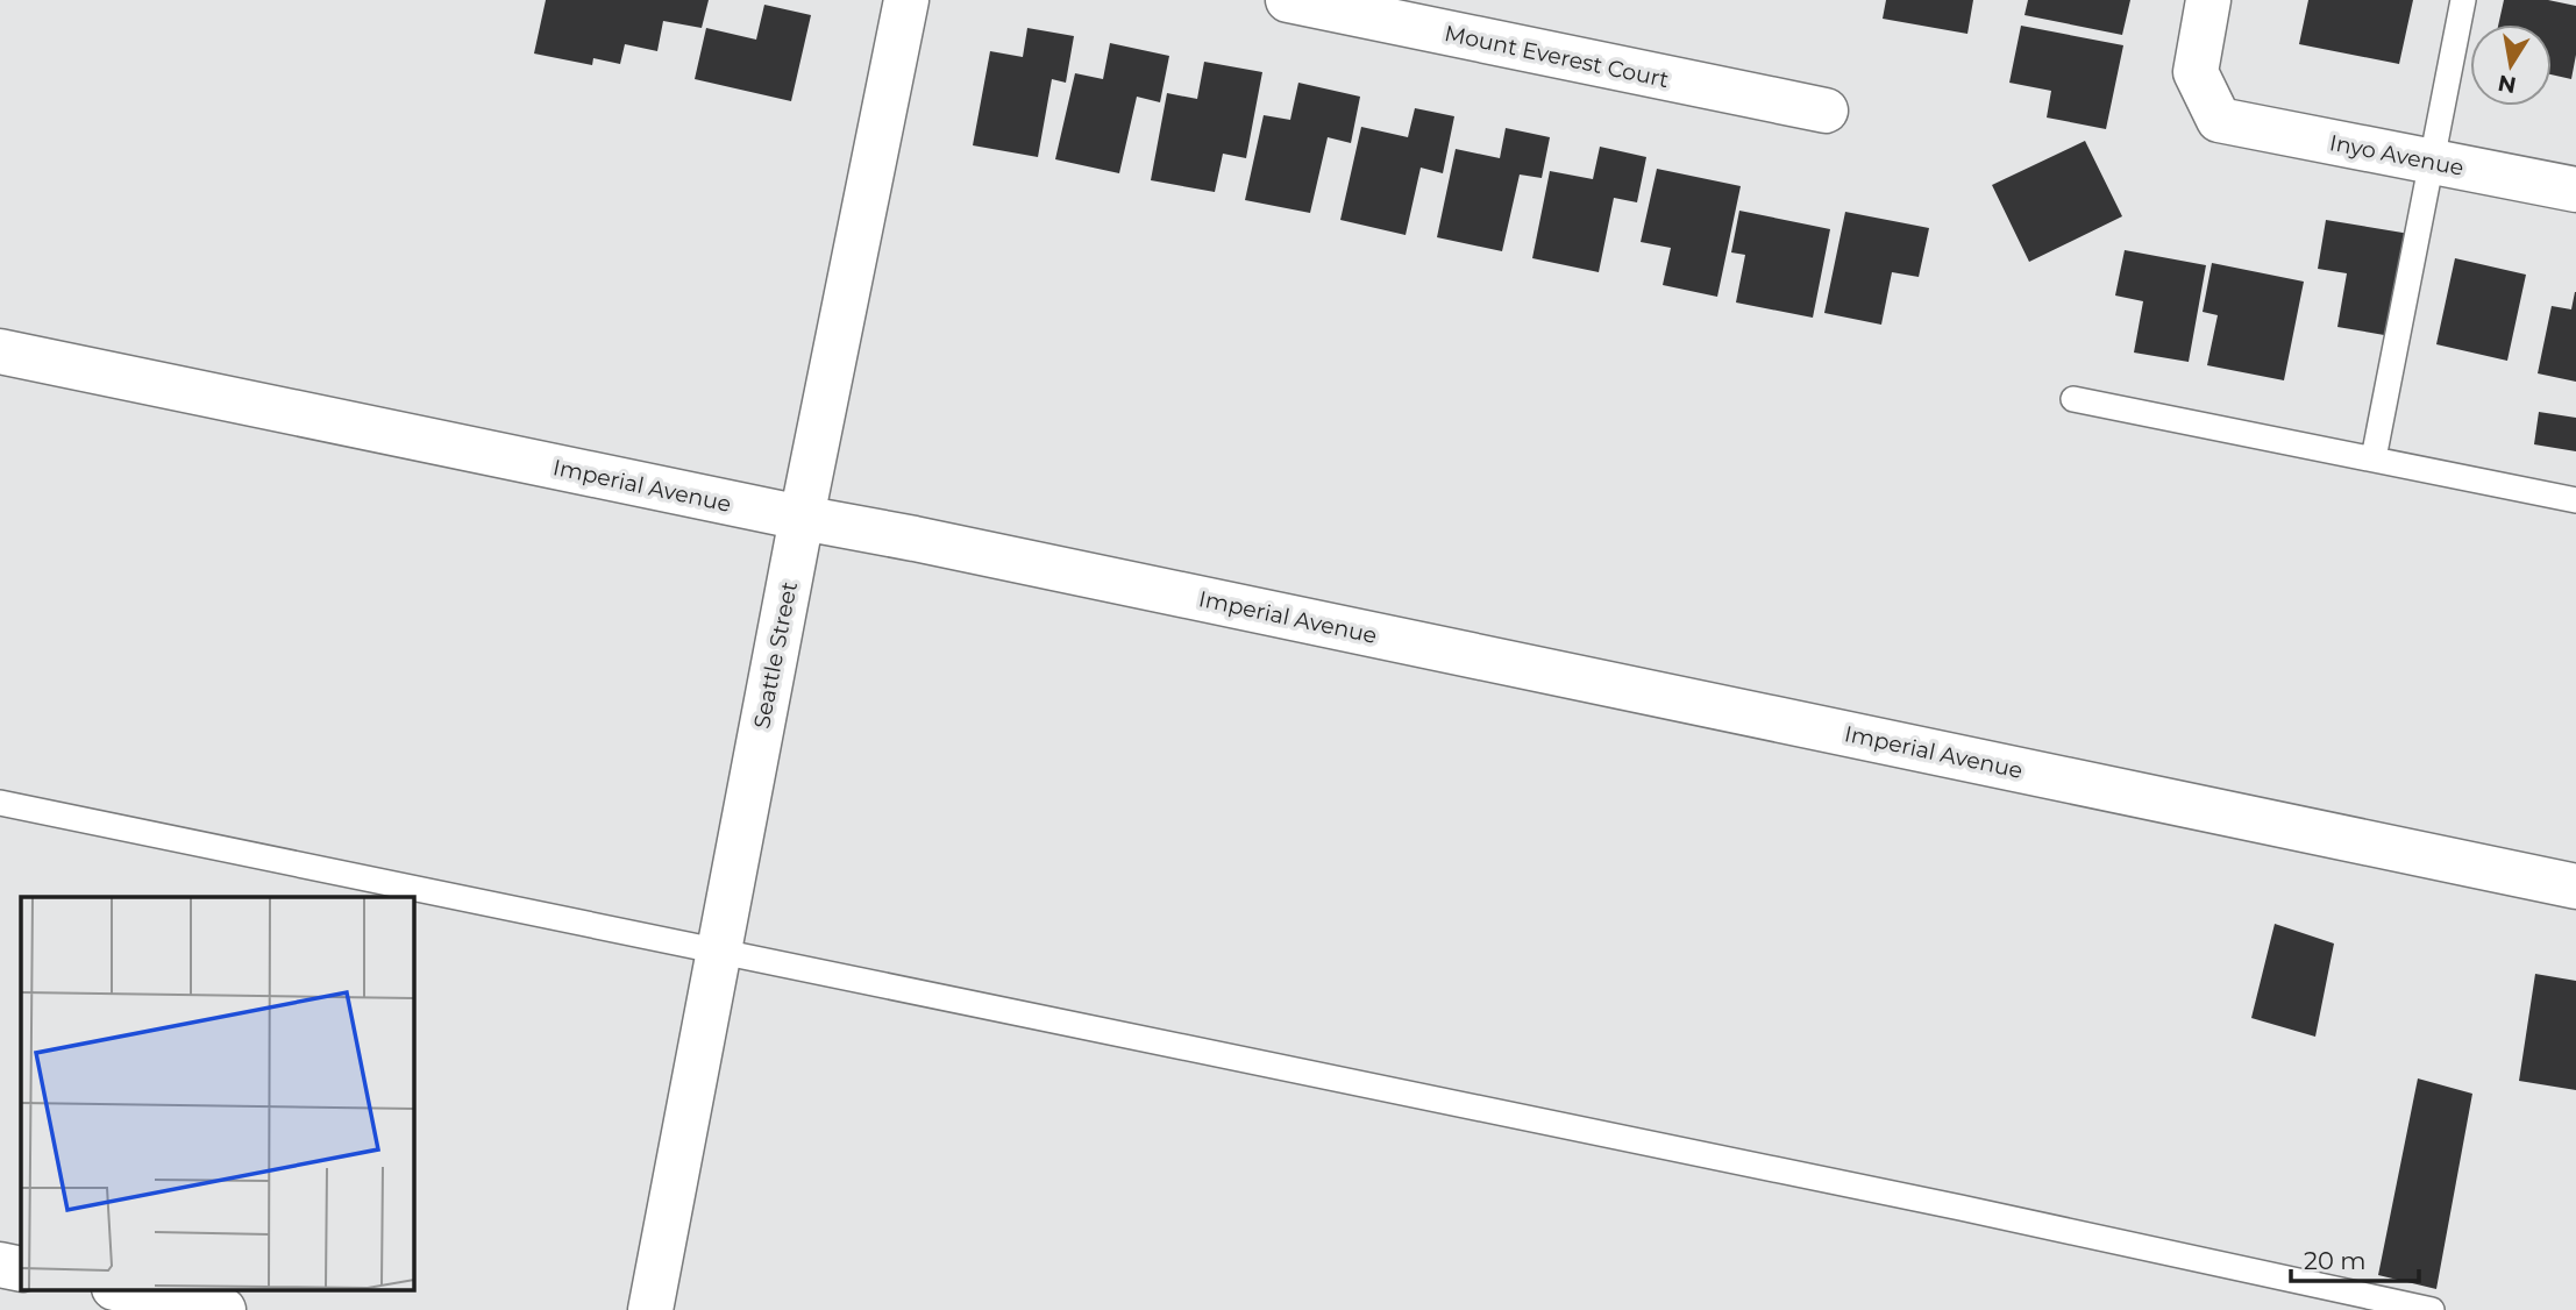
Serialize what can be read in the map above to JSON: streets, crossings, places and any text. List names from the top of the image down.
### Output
{
  "streets": {
    "street": [
      "Mount Everest Court",
      "Inyo Avenue",
      "Imperial Avenue",
      "Seattle Street"
    ]
  },
  "crossings": [
    ["Imperial Avenue", "Seattle Street"]
  ],
  "scale_bar": "20 m",
  "north": "bottom"
}
